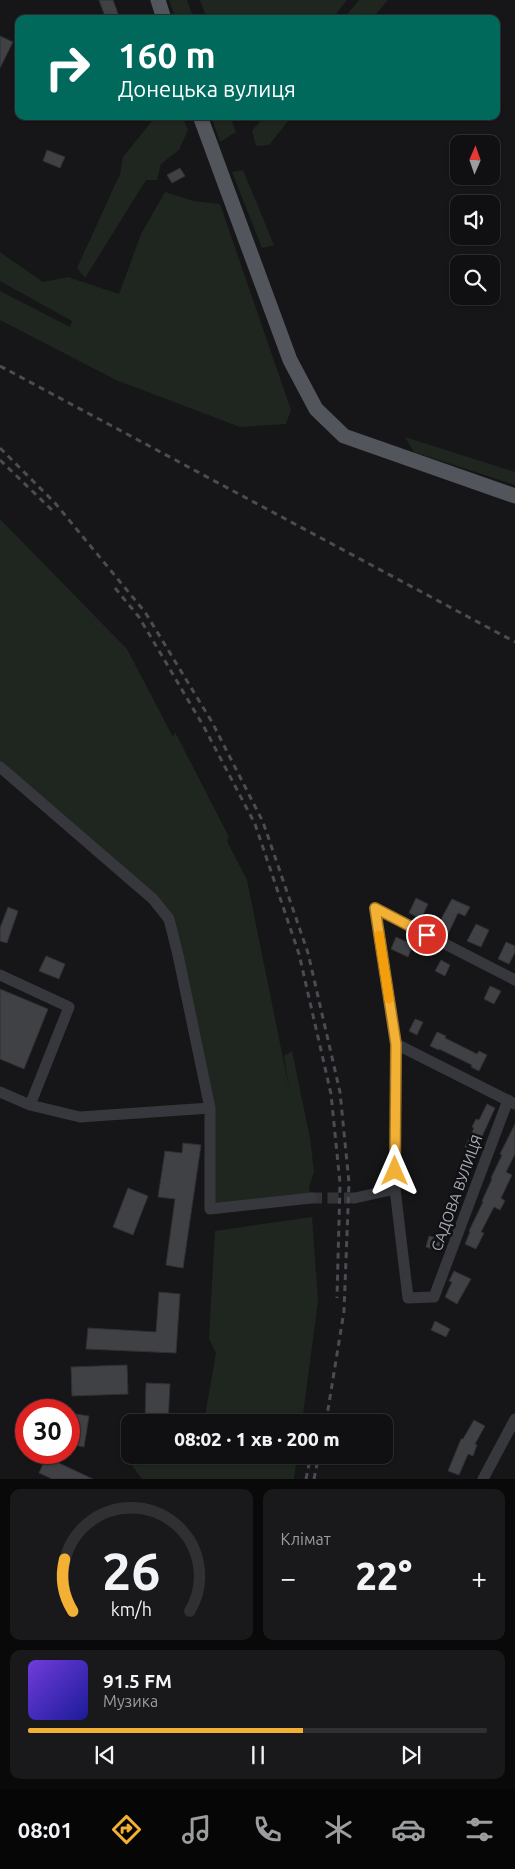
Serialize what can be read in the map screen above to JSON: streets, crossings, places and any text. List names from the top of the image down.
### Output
{
  "streets": {
    "street": ["САДОВА ВУЛИЦЯ"]
  },
  "north": "top",
  "page": {
    "turn": ["160 m", "Донецька вулиця"],
    "limit": "30",
    "trip": "08:02 · 1 хв · 200 m",
    "tile": "Клімат",
    "heat": ["−", "22°", "+"],
    "song": ["91.5 FM", "Музика"],
    "tabs": "08:01",
    "gauge": ["26", "km/h"]
  }
}
